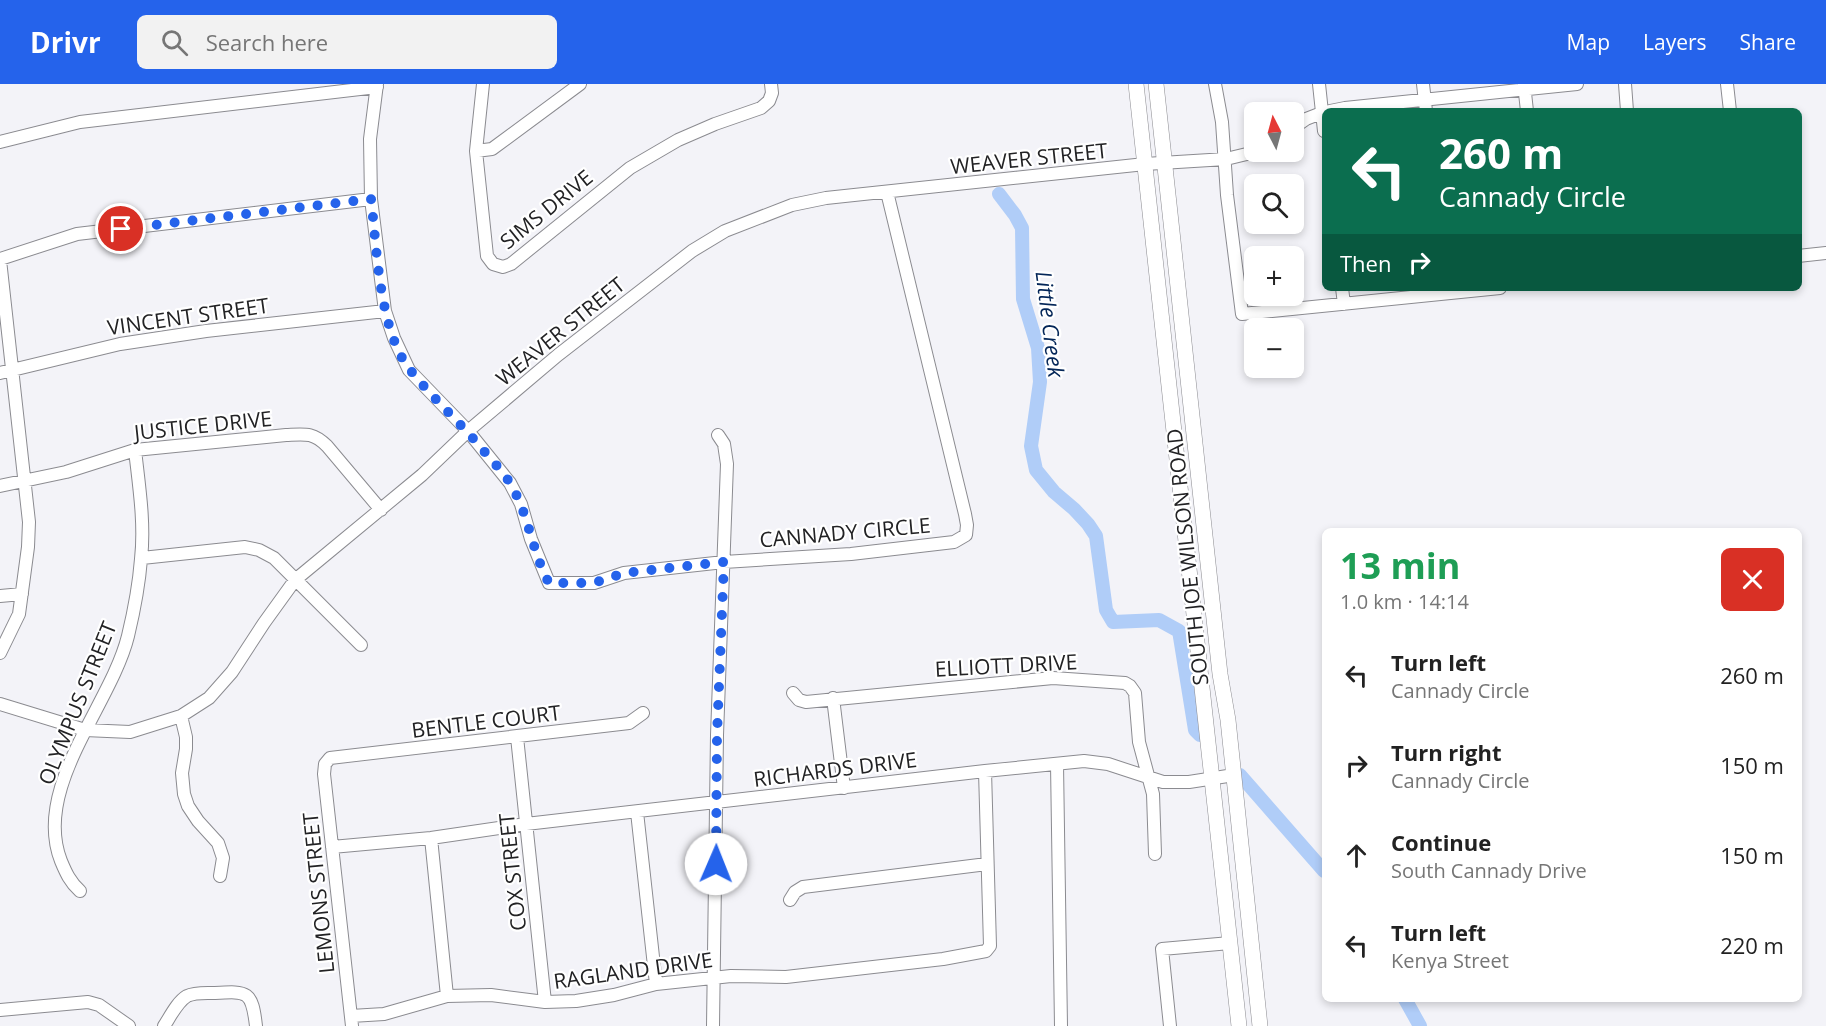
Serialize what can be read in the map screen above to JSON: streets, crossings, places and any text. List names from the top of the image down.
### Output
{
  "streets": {
    "main road": ["SOUTH JOE WILSON ROAD"],
    "street": [
      "WEAVER STREET",
      "SIMS DRIVE",
      "VINCENT STREET",
      "JUSTICE DRIVE",
      "CANNADY CIRCLE",
      "ELLIOTT DRIVE",
      "OLYMPUS STREET",
      "BENTLE COURT",
      "RICHARDS DRIVE",
      "COX STREET",
      "LEMONS STREET",
      "RAGLAND DRIVE"
    ]
  },
  "crossings": [
    ["WEAVER STREET", "JUSTICE DRIVE"],
    ["WEAVER STREET", "CANNADY CIRCLE"],
    ["WEAVER STREET", "SOUTH JOE WILSON ROAD"],
    ["WEAVER STREET", "OLYMPUS STREET"],
    ["JUSTICE DRIVE", "OLYMPUS STREET"],
    ["SOUTH JOE WILSON ROAD", "RICHARDS DRIVE"],
    ["ELLIOTT DRIVE", "RICHARDS DRIVE"],
    ["BENTLE COURT", "COX STREET"],
    ["BENTLE COURT", "LEMONS STREET"],
    ["RICHARDS DRIVE", "COX STREET"],
    ["RICHARDS DRIVE", "LEMONS STREET"],
    ["COX STREET", "RAGLAND DRIVE"],
    ["LEMONS STREET", "RAGLAND DRIVE"]
  ],
  "water": ["Little Creek"],
  "north": "top",
  "page": {
    "header": "Drivr",
    "search": "Search here",
    "nav": ["Map", "Layers", "Share"],
    "map_buttons": ["+", "−"],
    "turn": ["260 m", "Cannady Circle"],
    "then": "Then",
    "heading": ["13 min", "1.0 km · 14:14"],
    "list": [
      {
        "name": "Turn left",
        "note": "Cannady Circle",
        "value": "260 m"
      },
      {
        "name": "Turn right",
        "note": "Cannady Circle",
        "value": "150 m"
      },
      {
        "name": "Continue",
        "note": "South Cannady Drive",
        "value": "150 m"
      },
      {
        "name": "Turn left",
        "note": "Kenya Street",
        "value": "220 m"
      }
    ]
  }
}
